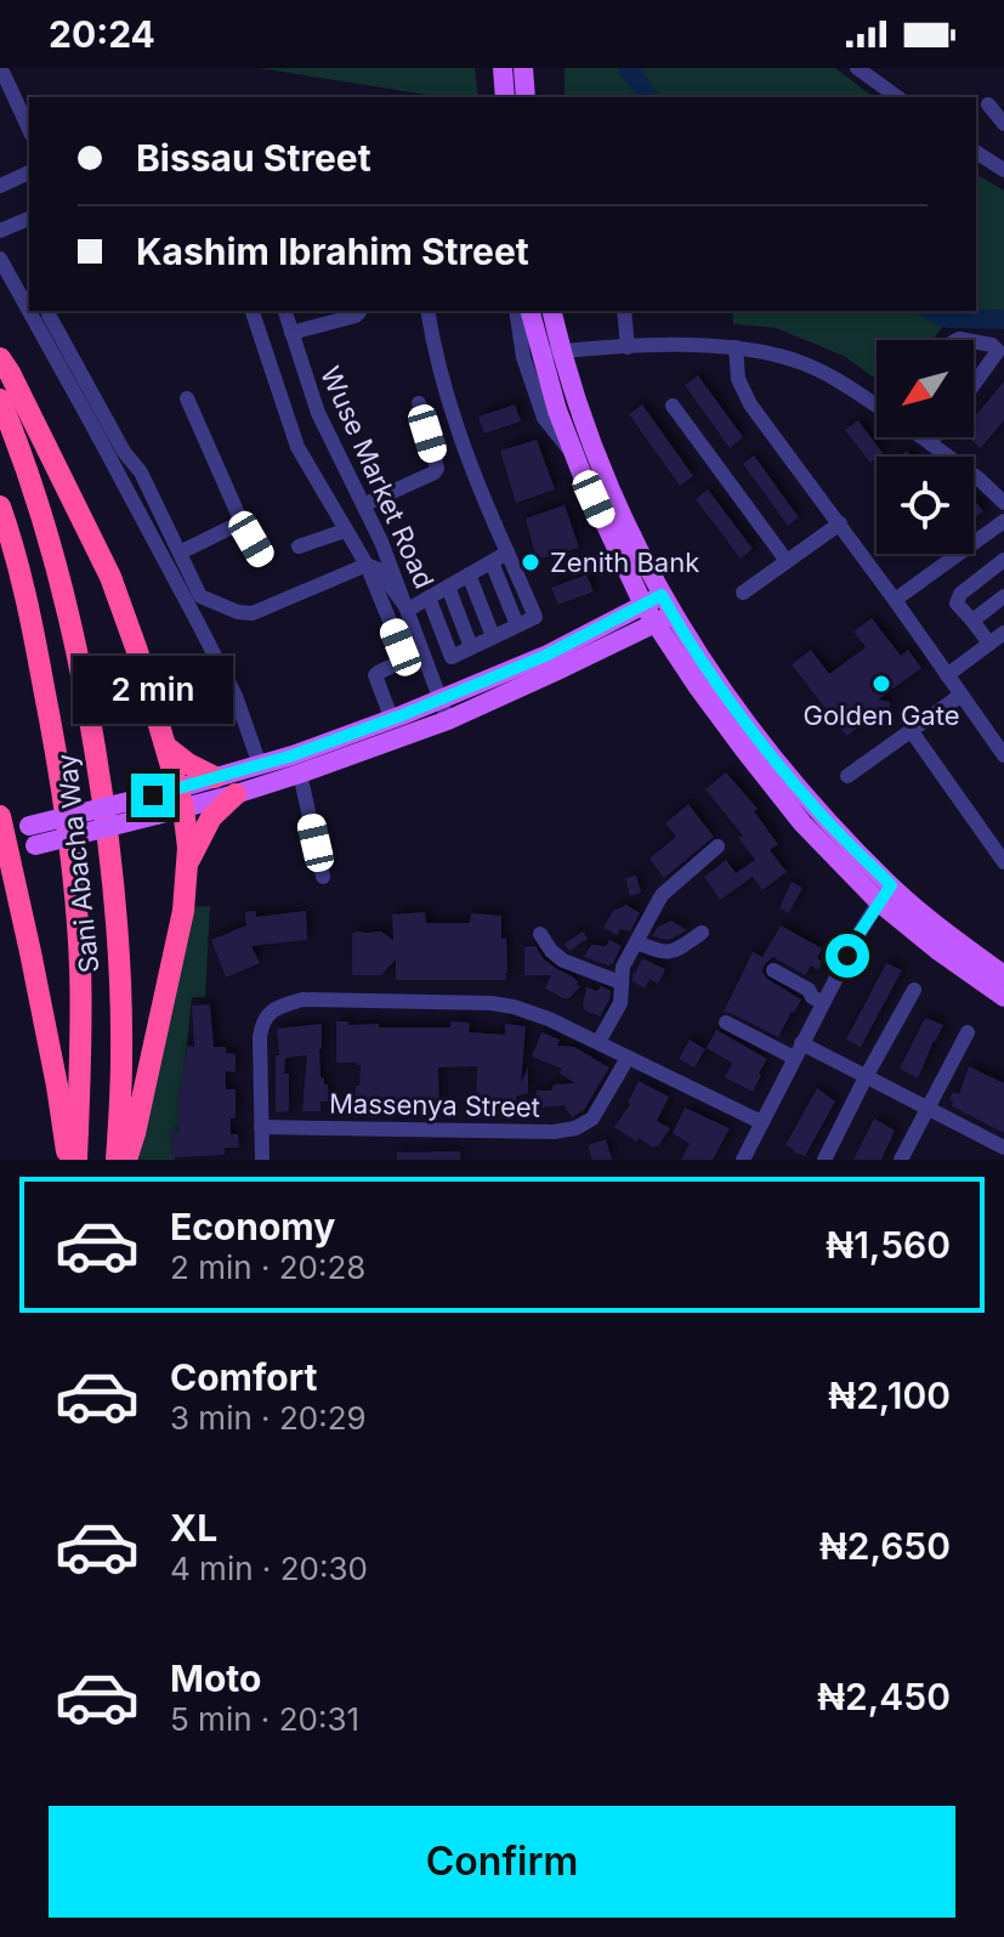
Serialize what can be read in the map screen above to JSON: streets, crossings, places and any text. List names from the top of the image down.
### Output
{
  "streets": {
    "highway": ["Sani Abacha Way"],
    "street": ["Wuse Market Road", "Massenya Street"]
  },
  "places": ["Zenith Bank", "Golden Gate"],
  "north": "bottom left",
  "page": {
    "status": "20:24",
    "banner": ["Bissau Street", "Kashim Ibrahim Street"],
    "bubble": "2 min",
    "list": [
      {
        "name": "Economy",
        "note": "2 min · 20:28",
        "value": "₦1,560"
      },
      {
        "name": "Comfort",
        "note": "3 min · 20:29",
        "value": "₦2,100"
      },
      {
        "name": "XL",
        "note": "4 min · 20:30",
        "value": "₦2,650"
      },
      {
        "name": "Moto",
        "note": "5 min · 20:31",
        "value": "₦2,450"
      }
    ],
    "buttons": "Confirm"
  }
}
